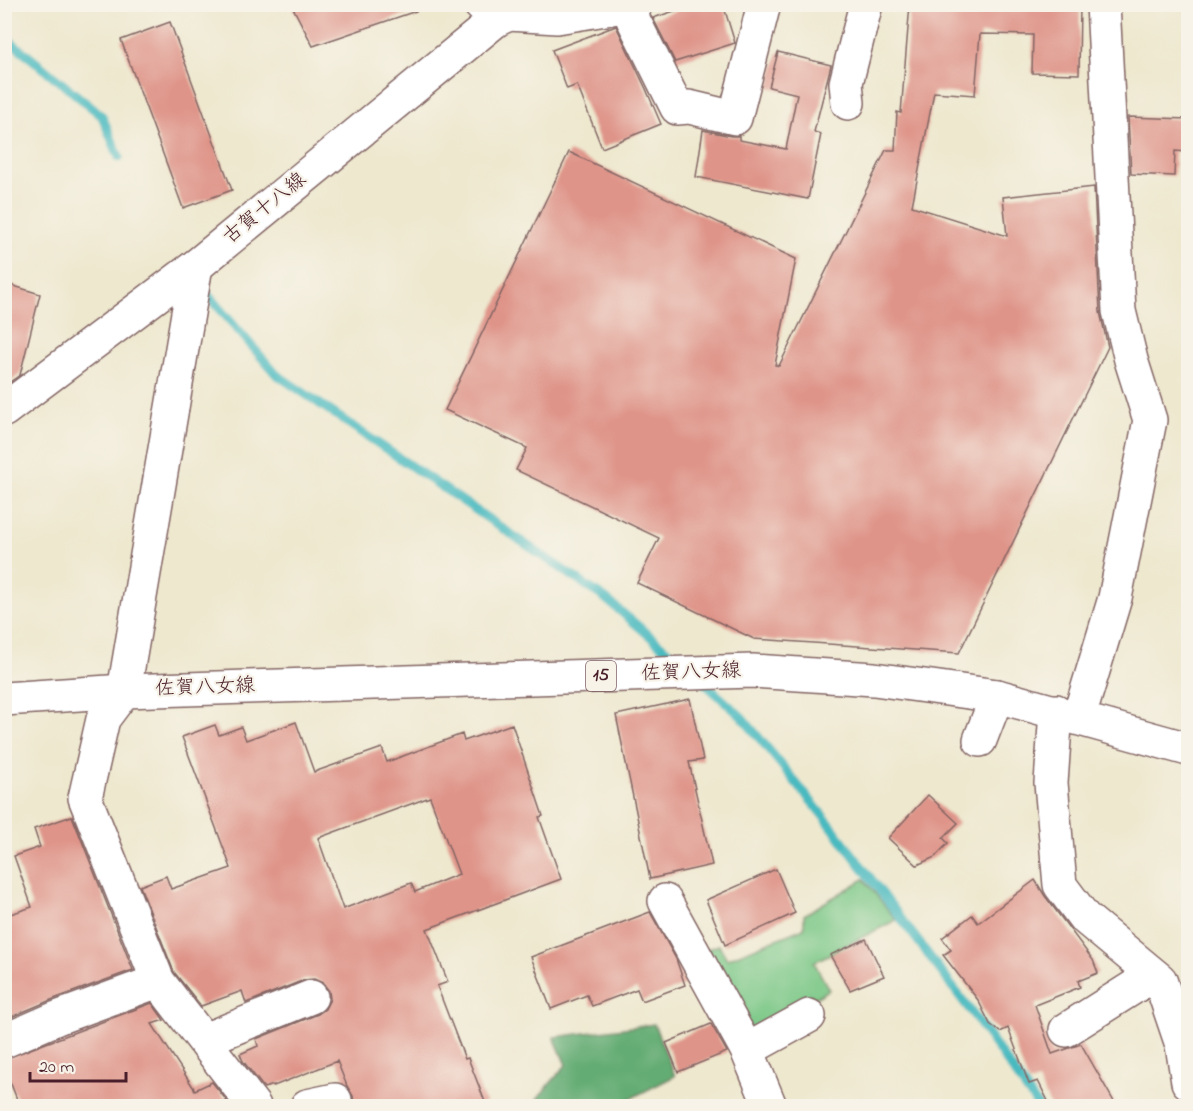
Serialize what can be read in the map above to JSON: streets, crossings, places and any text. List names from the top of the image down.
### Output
{
  "streets": {
    "street": ["古賀十八線", "佐賀八女線", "15"]
  },
  "scale_bar": "20 m"
}
